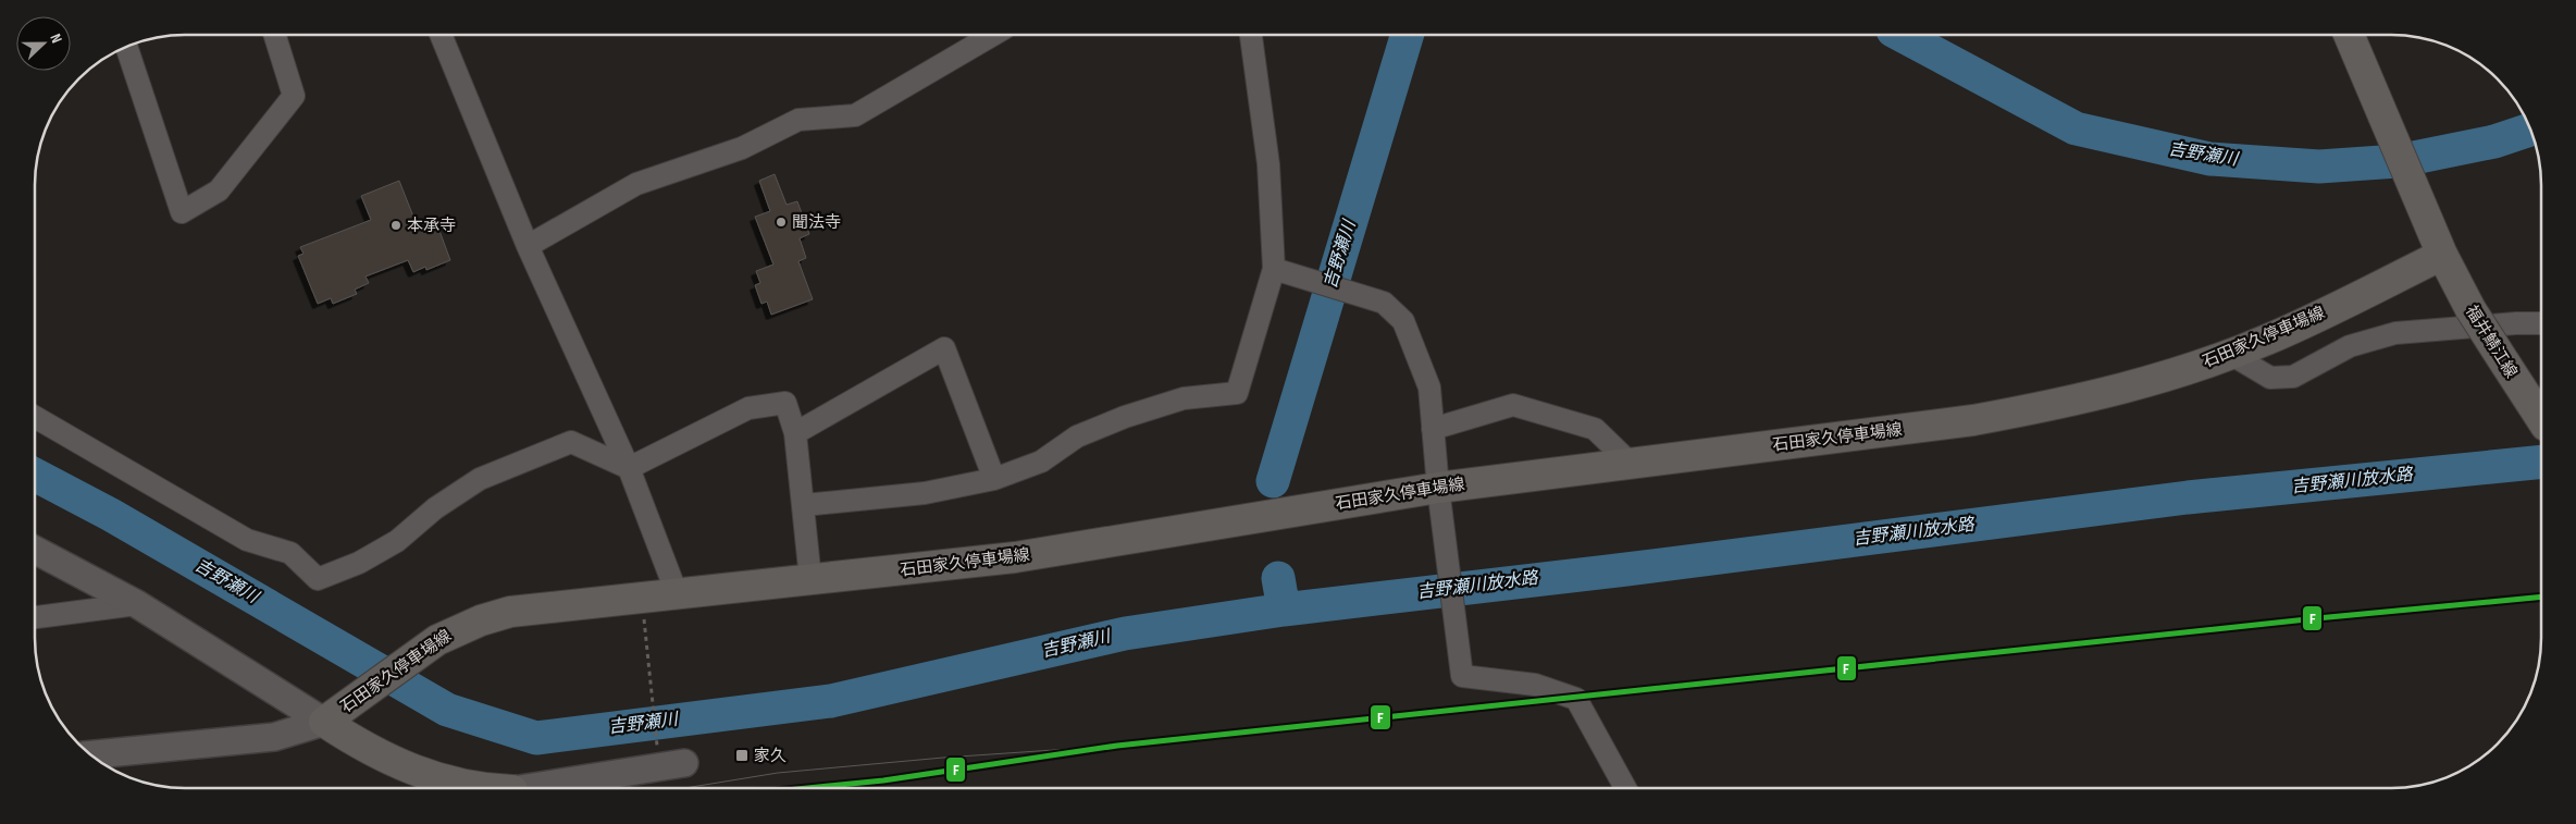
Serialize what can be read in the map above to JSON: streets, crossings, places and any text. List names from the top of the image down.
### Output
{
  "streets": {
    "main road": ["石田家久停車場線", "福井鯖江線"]
  },
  "crossings": [
    ["石田家久停車場線", "福井鯖江線"]
  ],
  "water": ["吉野瀬川", "吉野瀬川放水路"],
  "places": {
    "other": ["聞法寺", "本承寺"],
    "transit": ["家久"]
  },
  "lines": ["transit line F"],
  "north": "right"
}
